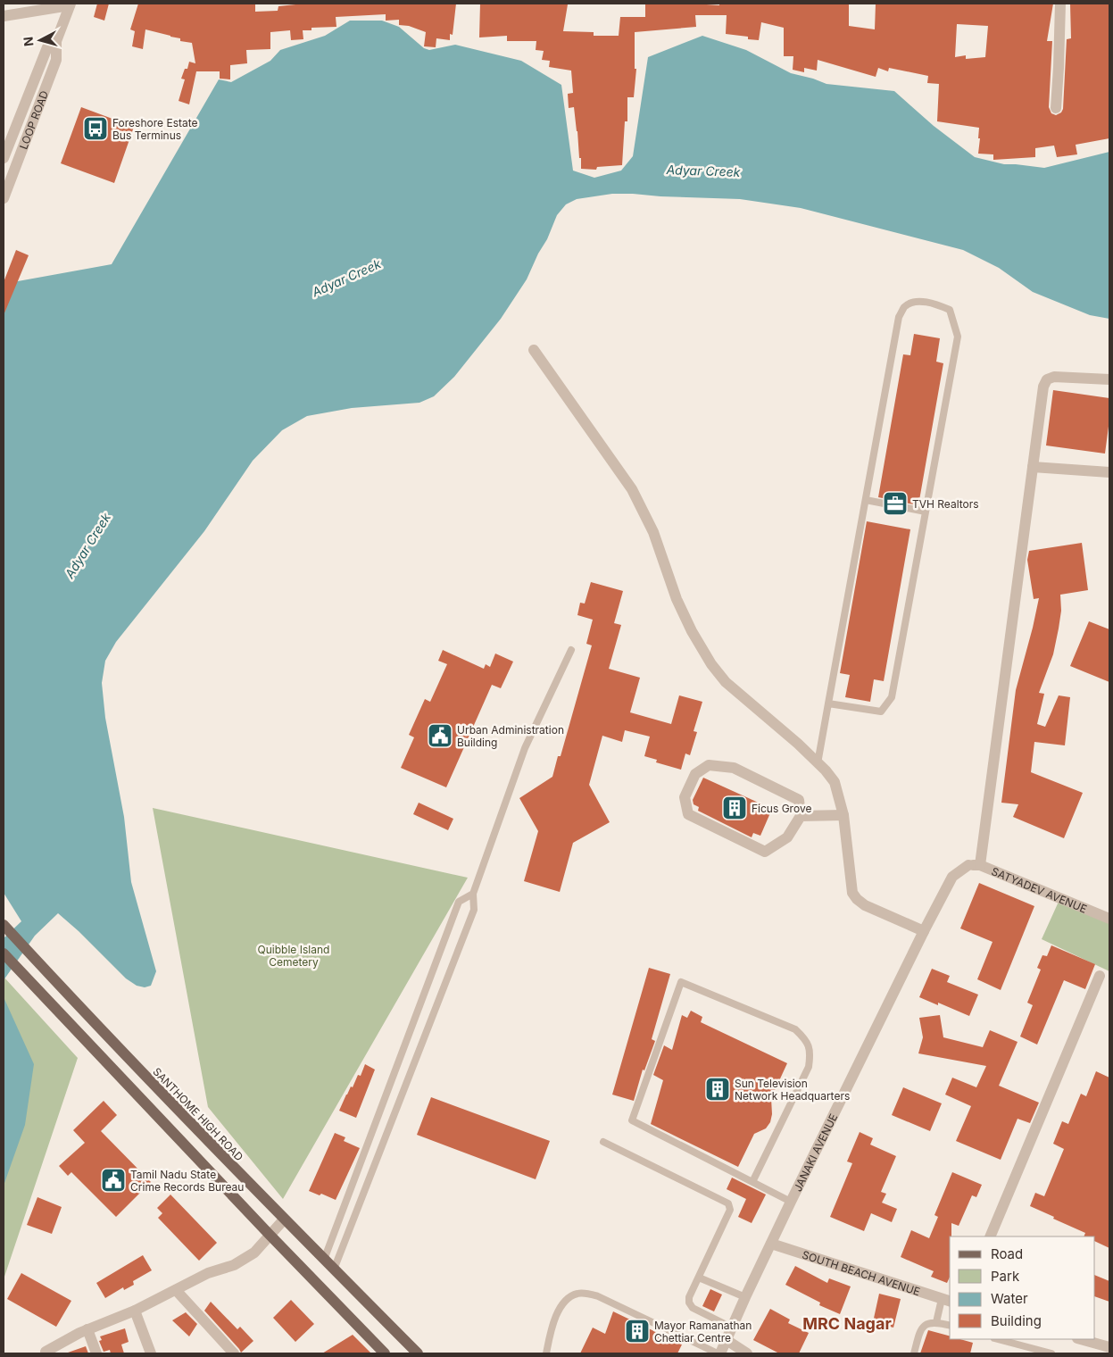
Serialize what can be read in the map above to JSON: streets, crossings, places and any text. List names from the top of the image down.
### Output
{
  "streets": {
    "main road": ["SANTHOME HIGH ROAD"],
    "street": [
      "LOOP ROAD",
      "SATYADEV AVENUE",
      "JANAKI AVENUE",
      "SOUTH BEACH AVENUE"
    ]
  },
  "crossings": [
    ["SATYADEV AVENUE", "JANAKI AVENUE"],
    ["JANAKI AVENUE", "SOUTH BEACH AVENUE"]
  ],
  "districts": ["MRC Nagar"],
  "water": ["Adyar Creek"],
  "parks": ["Quibble Island Cemetery"],
  "places": {
    "bus stop": ["Foreshore Estate Bus Terminus"],
    "office": ["TVH Realtors"],
    "public building": ["Urban Administration Building", "Tamil Nadu State Crime Records Bureau"],
    "building": ["Ficus Grove", "Sun Television Network Headquarters", "Mayor Ramanathan Chettiar Centre"]
  },
  "legend": [
    "Road",
    "Park",
    "Water",
    "Building"
  ],
  "north": "left"
}
